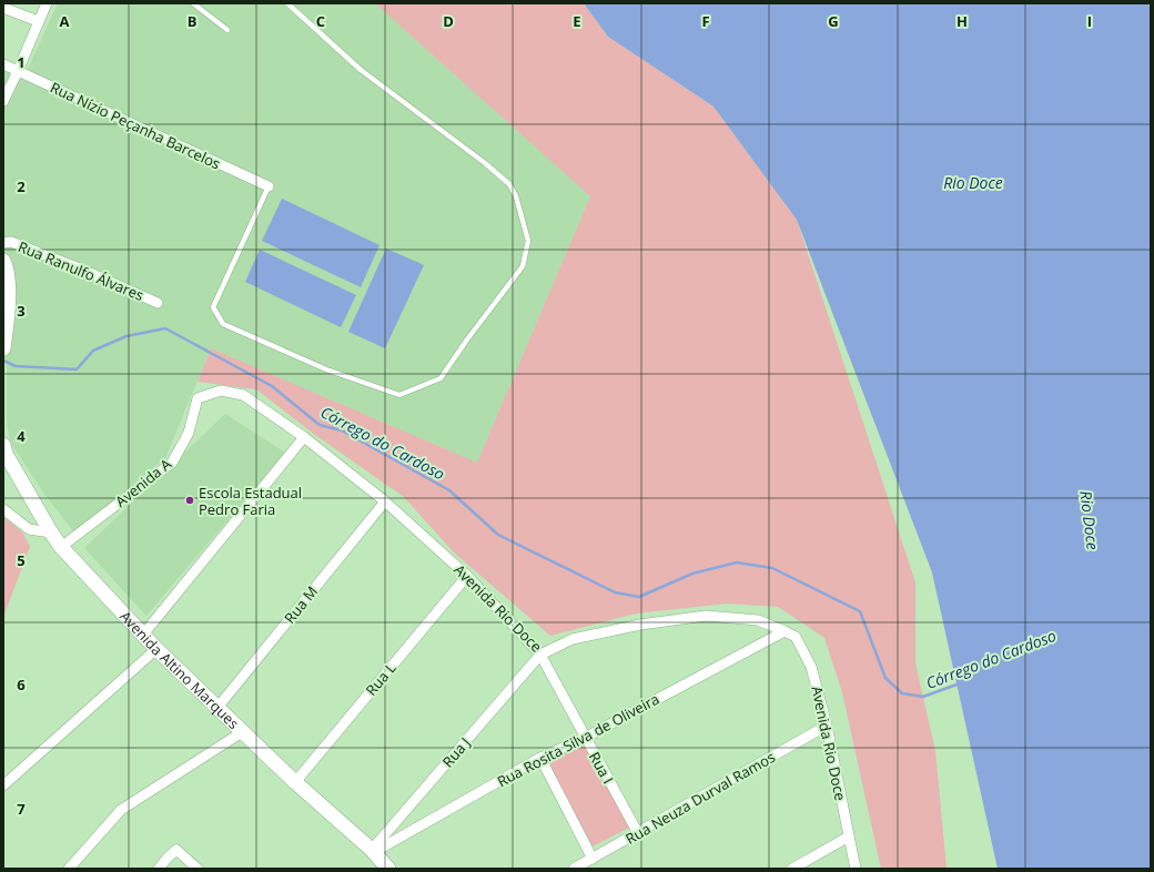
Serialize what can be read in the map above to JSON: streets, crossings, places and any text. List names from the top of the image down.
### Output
{
  "streets": {
    "main road": ["Avenida Altino Marques"],
    "street": [
      "Rua Nízio Peçanha Barcelos",
      "Rua Ranulfo Álvares",
      "Avenida A",
      "Rua M",
      "Avenida Rio Doce",
      "Rua L",
      "Rua Rosita Silva de Oliveira",
      "Rua J",
      "Rua I",
      "Rua Neuza Durval Ramos"
    ]
  },
  "crossings": [
    ["Avenida A", "Avenida Rio Doce"],
    ["Avenida A", "Avenida Altino Marques"],
    ["Rua M", "Avenida Rio Doce"],
    ["Rua M", "Avenida Altino Marques"],
    ["Avenida Rio Doce", "Rua L"],
    ["Avenida Rio Doce", "Rua Rosita Silva de Oliveira"],
    ["Avenida Rio Doce", "Rua J"],
    ["Avenida Rio Doce", "Rua I"],
    ["Avenida Rio Doce", "Rua Neuza Durval Ramos"],
    ["Avenida Altino Marques", "Rua L"],
    ["Avenida Altino Marques", "Rua Rosita Silva de Oliveira"],
    ["Avenida Altino Marques", "Rua J"],
    ["Rua Rosita Silva de Oliveira", "Rua J"],
    ["Rua Rosita Silva de Oliveira", "Rua I"],
    ["Rua J", "Rua I"],
    ["Rua I", "Rua Neuza Durval Ramos"]
  ],
  "water": ["Rio Doce", "Córrego do Cardoso"],
  "places": ["Escola Estadual Pedro Faria"],
  "grid": {
    "columns": [
      "A",
      "B",
      "C",
      "D",
      "E",
      "F",
      "G",
      "H",
      "I"
    ],
    "rows": [
      "1",
      "2",
      "3",
      "4",
      "5",
      "6",
      "7"
    ]
  }
}
